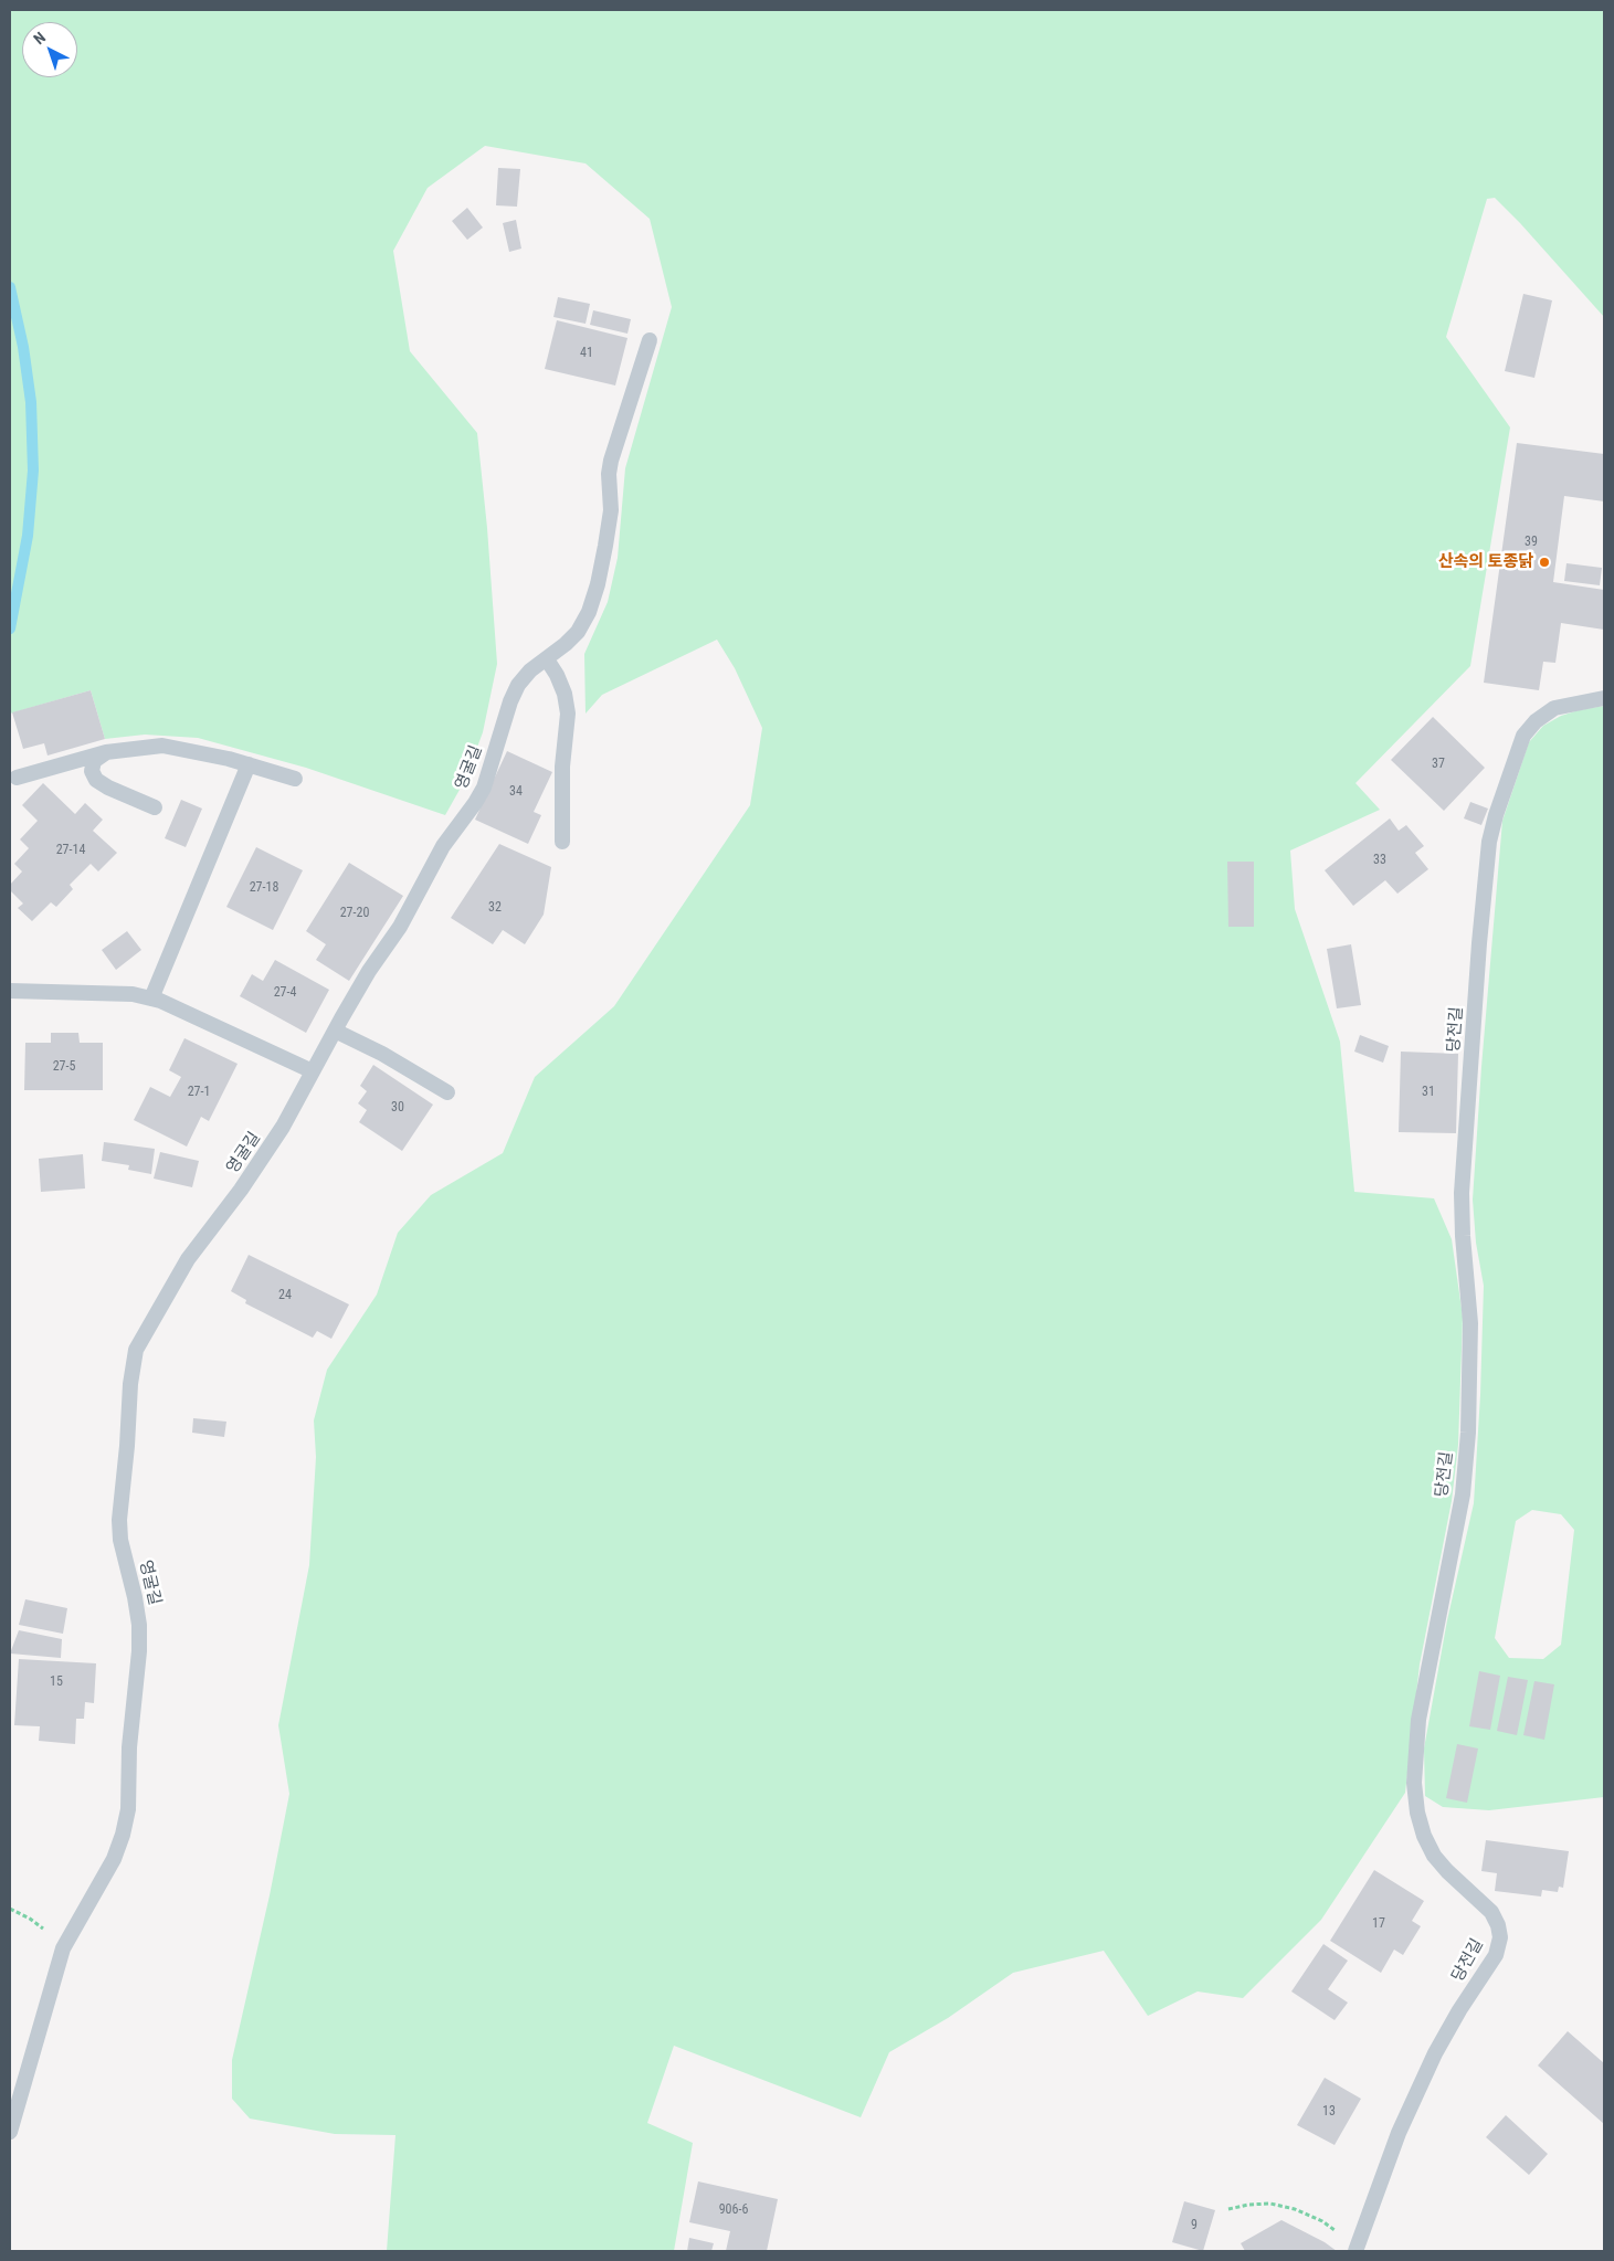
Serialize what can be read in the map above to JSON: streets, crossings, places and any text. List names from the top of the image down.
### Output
{
  "streets": {
    "lane": ["영굴길", "당전길"]
  },
  "places": ["산속의 토종닭"],
  "house_numbers": [
    "41",
    "39",
    "37",
    "34",
    "27-14",
    "33",
    "27-18",
    "32",
    "27-20",
    "27-4",
    "27-5",
    "27-1",
    "31",
    "30",
    "24",
    "15",
    "17",
    "13",
    "906-6",
    "9"
  ],
  "north": "top left"
}
